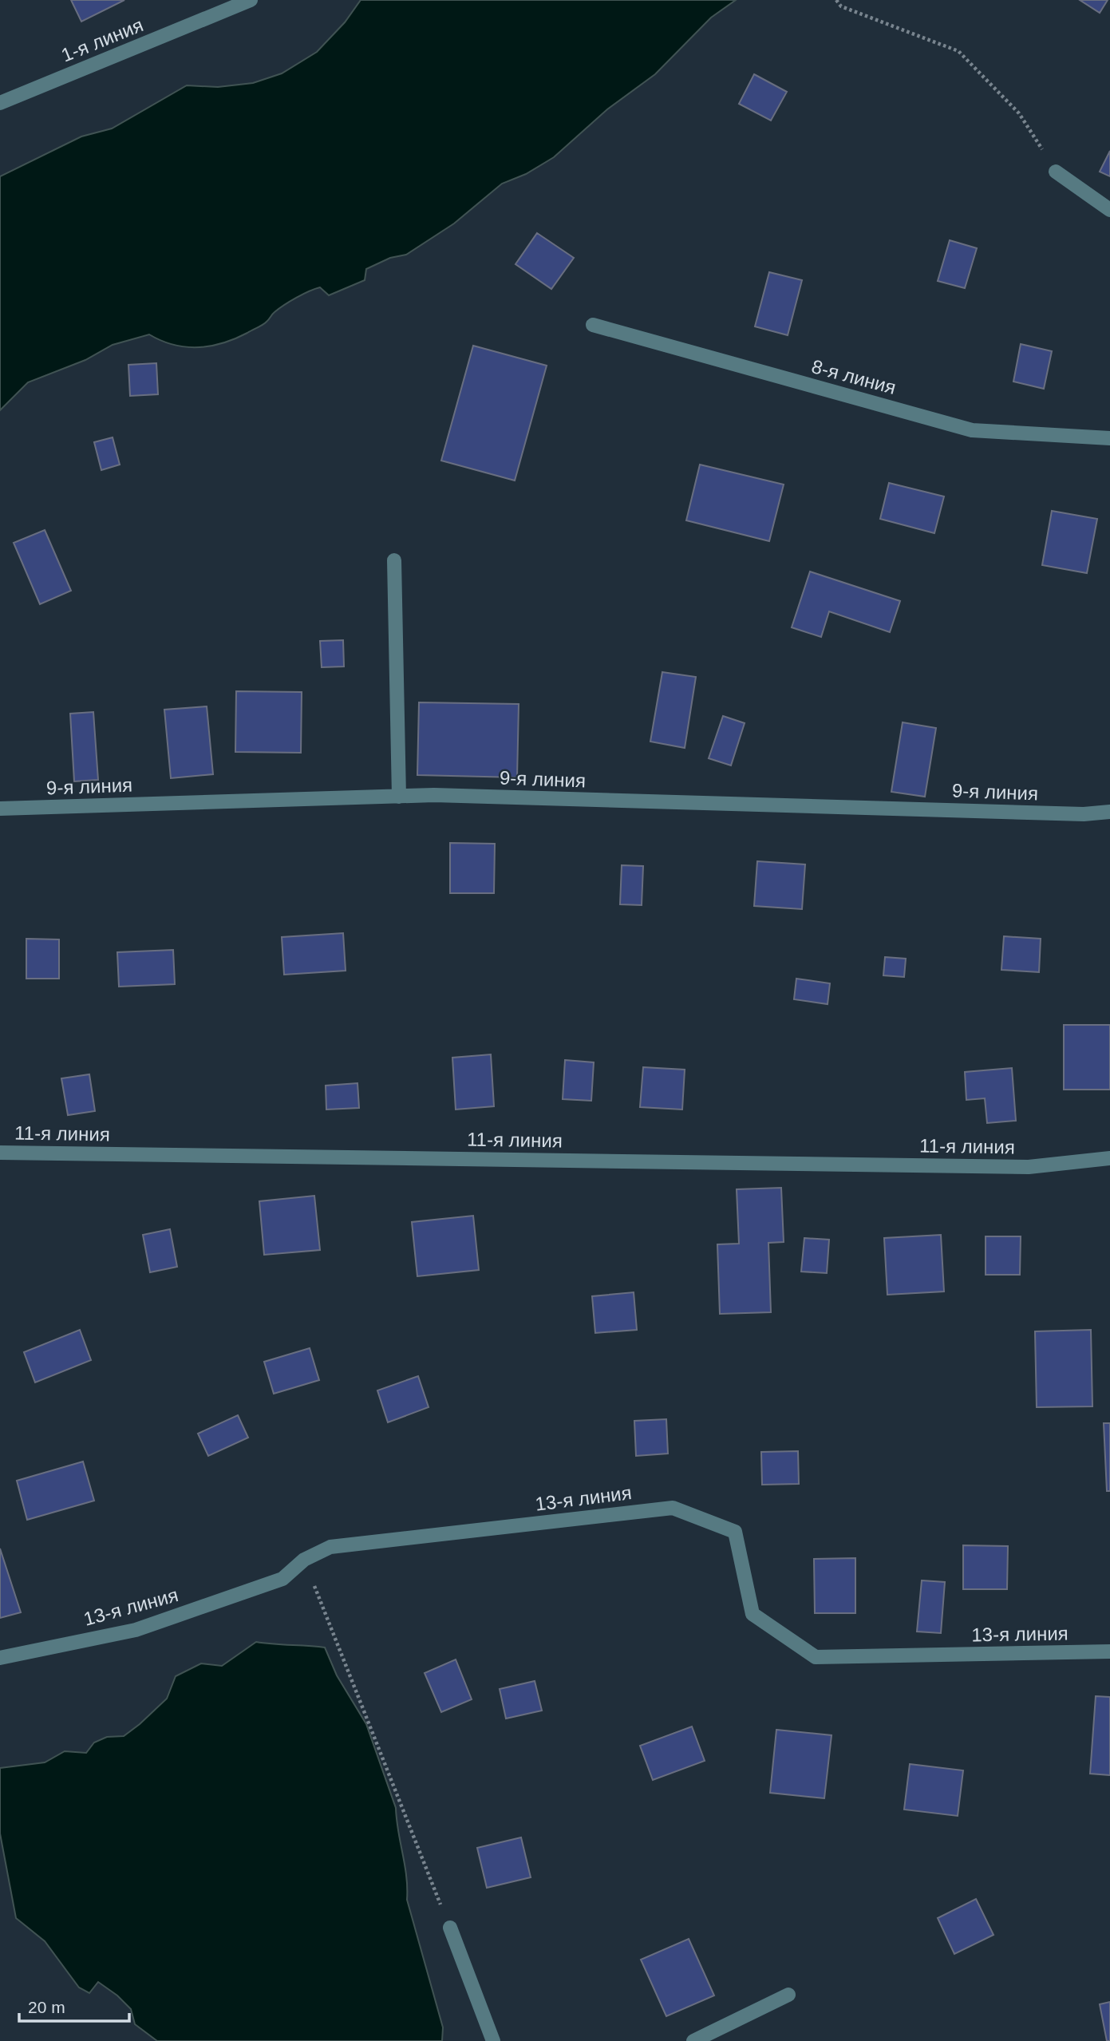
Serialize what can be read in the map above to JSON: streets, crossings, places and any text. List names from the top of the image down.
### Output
{
  "streets": {
    "street": [
      "1-я линия",
      "8-я линия",
      "9-я линия",
      "11-я линия",
      "13-я линия"
    ]
  },
  "scale_bar": "20 m"
}
